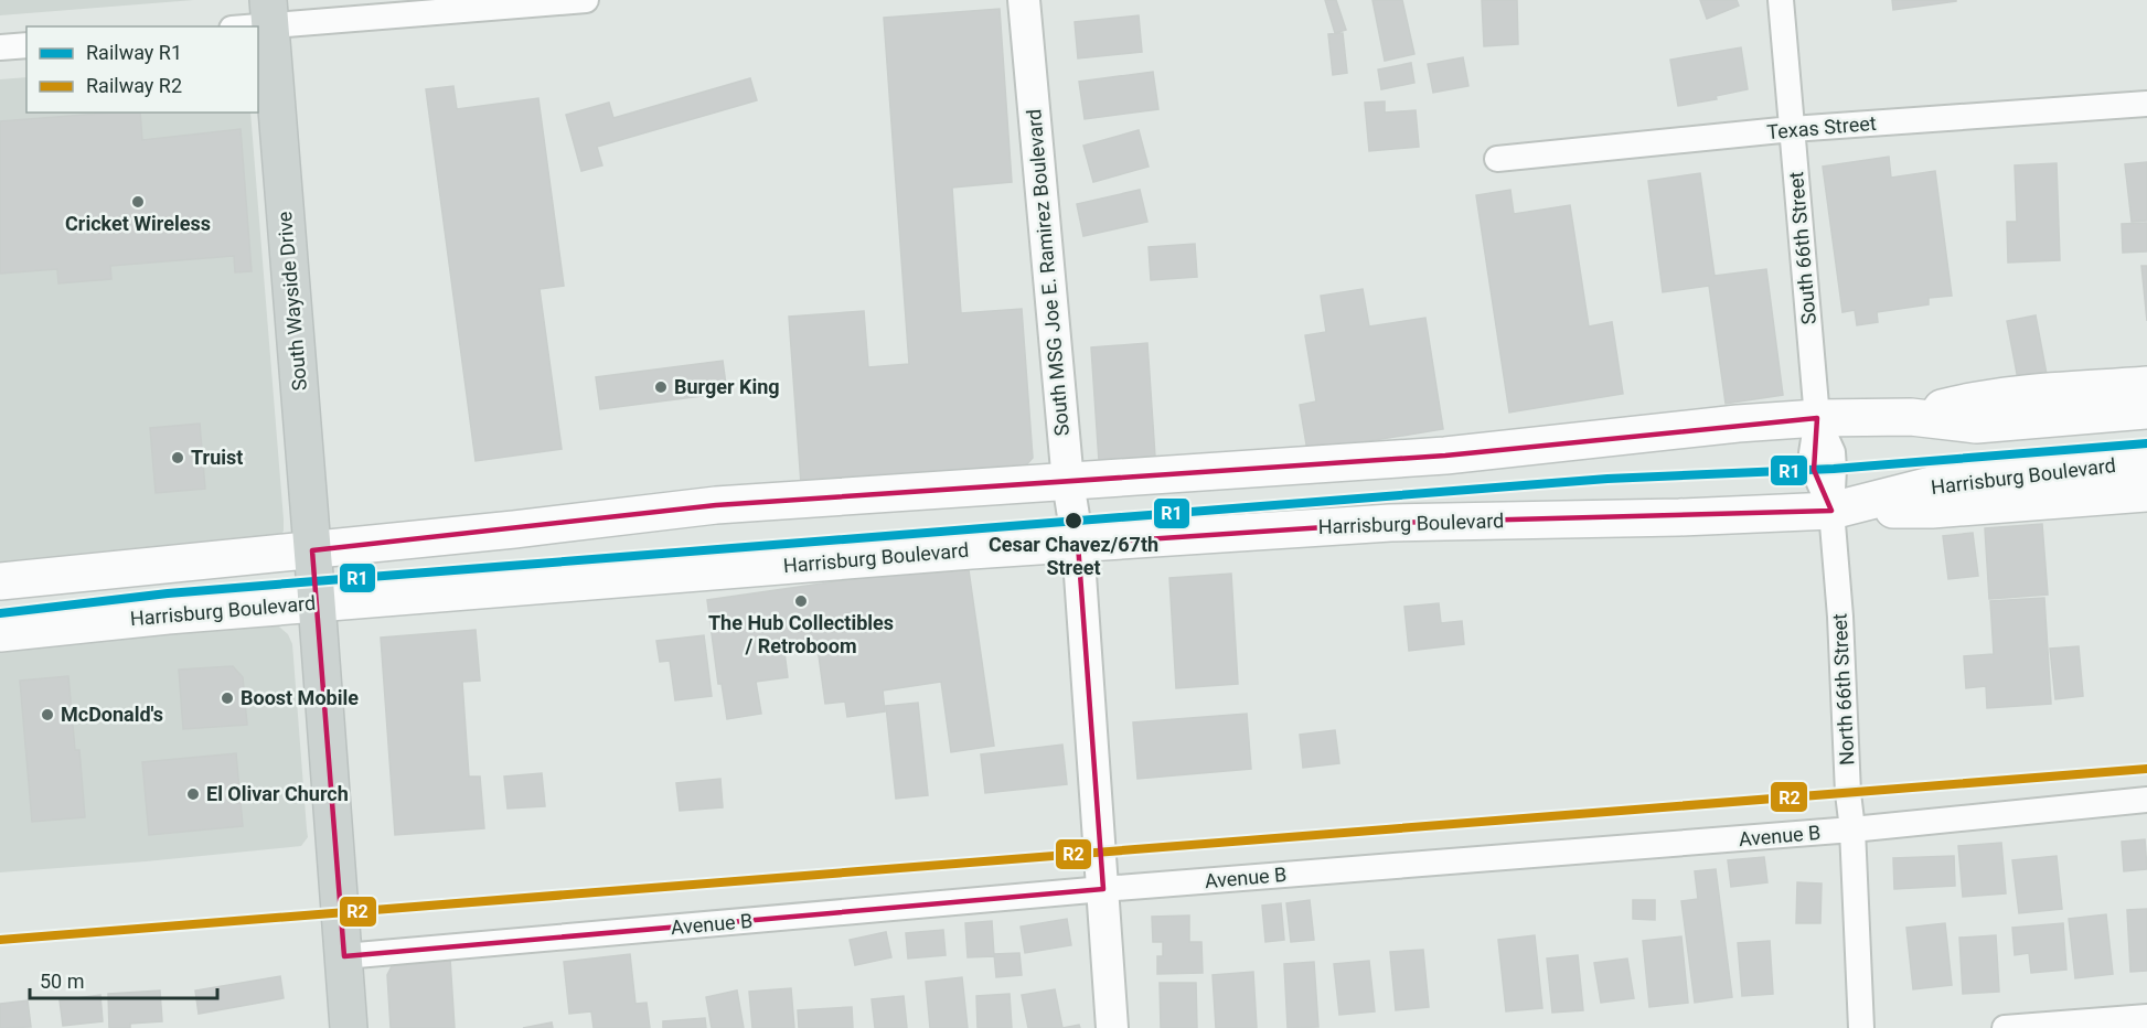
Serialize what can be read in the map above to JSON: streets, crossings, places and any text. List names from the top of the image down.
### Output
{
  "streets": {
    "main road": ["South Wayside Drive", "Harrisburg Boulevard"],
    "street": [
      "Texas Street",
      "South 66th Street",
      "South MSG Joe E. Ramirez Boulevard",
      "North 66th Street",
      "Avenue B"
    ]
  },
  "crossings": [
    ["Texas Street", "South 66th Street"],
    ["South 66th Street", "Harrisburg Boulevard"],
    ["South 66th Street", "North 66th Street"],
    ["South MSG Joe E. Ramirez Boulevard", "Harrisburg Boulevard"],
    ["South MSG Joe E. Ramirez Boulevard", "Avenue B"],
    ["South Wayside Drive", "Harrisburg Boulevard"],
    ["South Wayside Drive", "Avenue B"],
    ["Harrisburg Boulevard", "North 66th Street"],
    ["North 66th Street", "Avenue B"]
  ],
  "places": [
    "Cricket Wireless",
    "Burger King",
    "Truist",
    "Cesar Chavez/67th Street",
    "The Hub Collectibles / Retroboom",
    "Boost Mobile",
    "McDonald's",
    "El Olivar Church"
  ],
  "lines": ["rail line R1", "rail line R2"],
  "legend": ["Railway R1", "Railway R2"],
  "scale_bar": "50 m"
}
